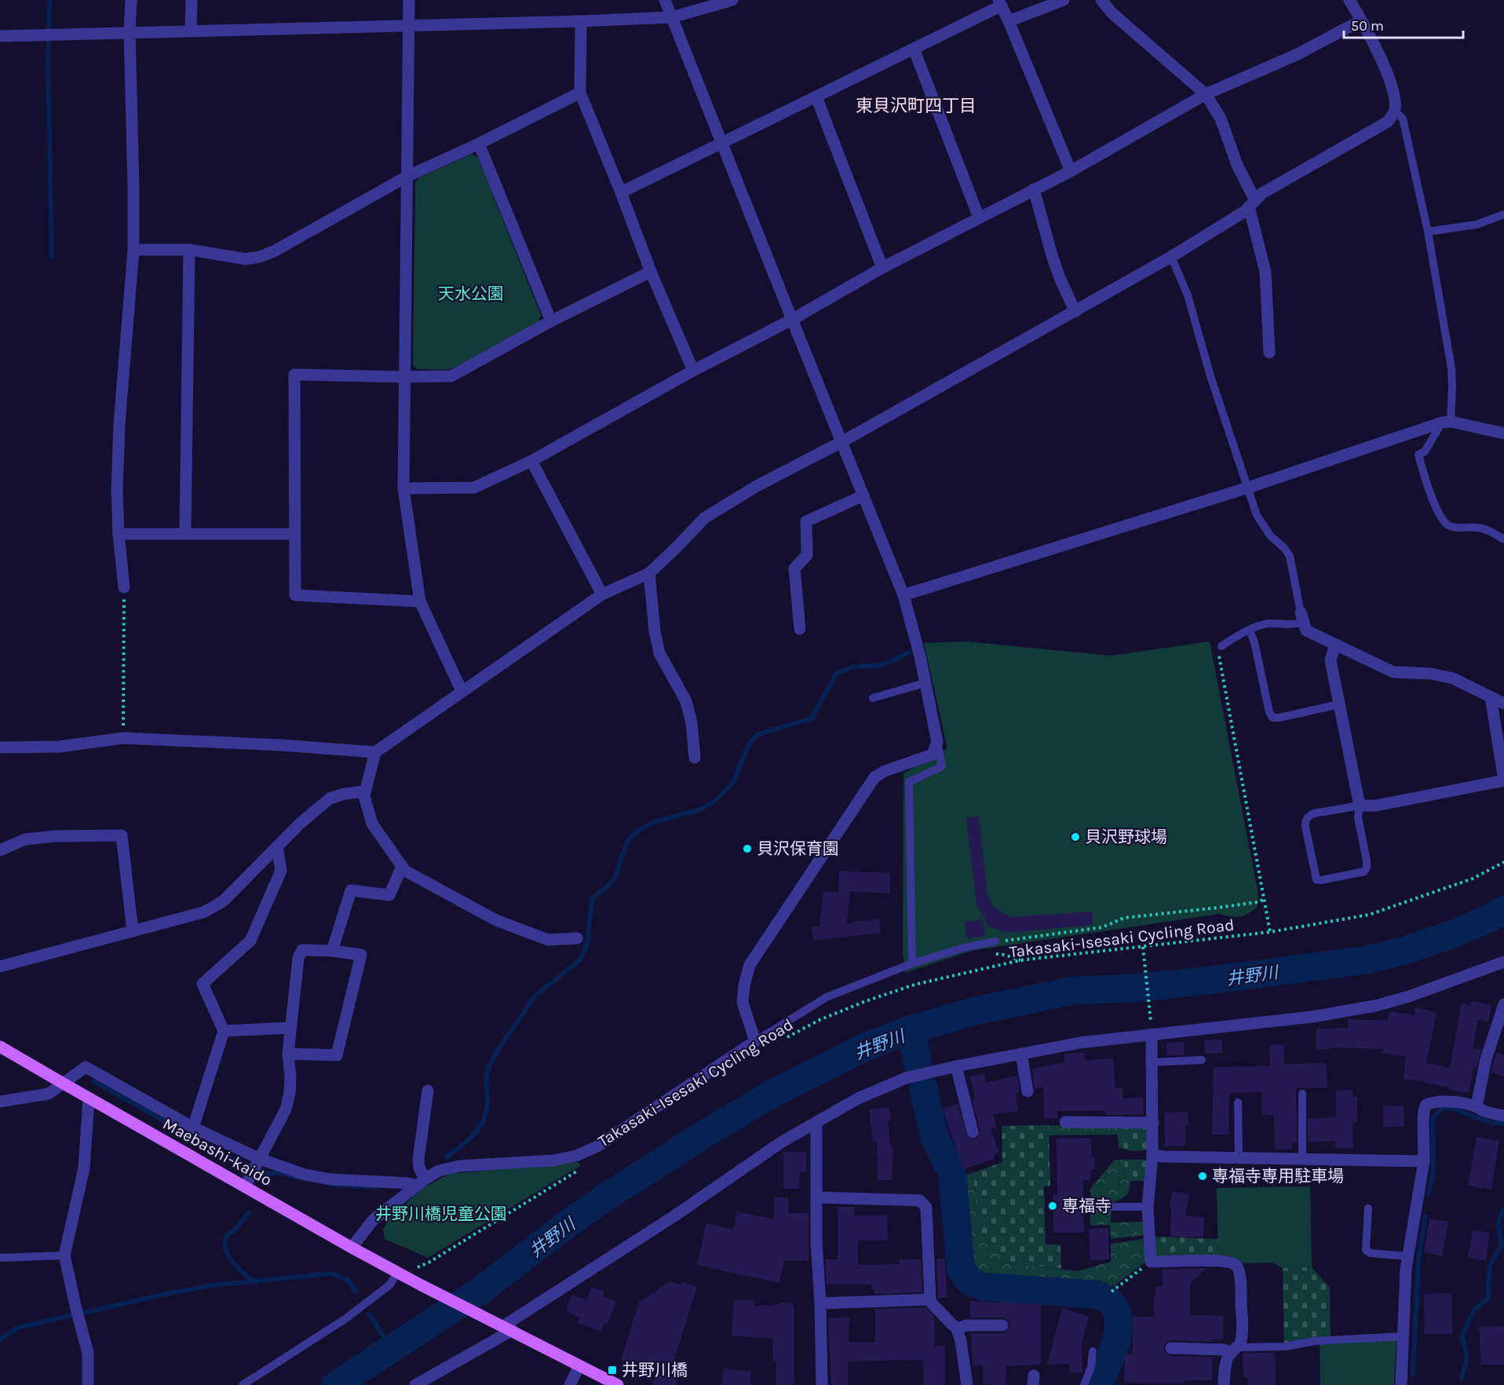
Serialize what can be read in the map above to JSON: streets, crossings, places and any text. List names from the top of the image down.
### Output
{
  "streets": {
    "main road": ["Maebashi-kaido"],
    "path": ["Takasaki-Isesaki Cycling Road"]
  },
  "districts": ["東貝沢町四丁目"],
  "water": ["井野川"],
  "parks": ["天水公園", "井野川橋児童公園"],
  "places": {
    "other": [
      "貝沢野球場",
      "貝沢保育園",
      "専福寺専用駐車場",
      "専福寺"
    ],
    "transit": ["井野川橋"]
  },
  "scale_bar": "50 m"
}
